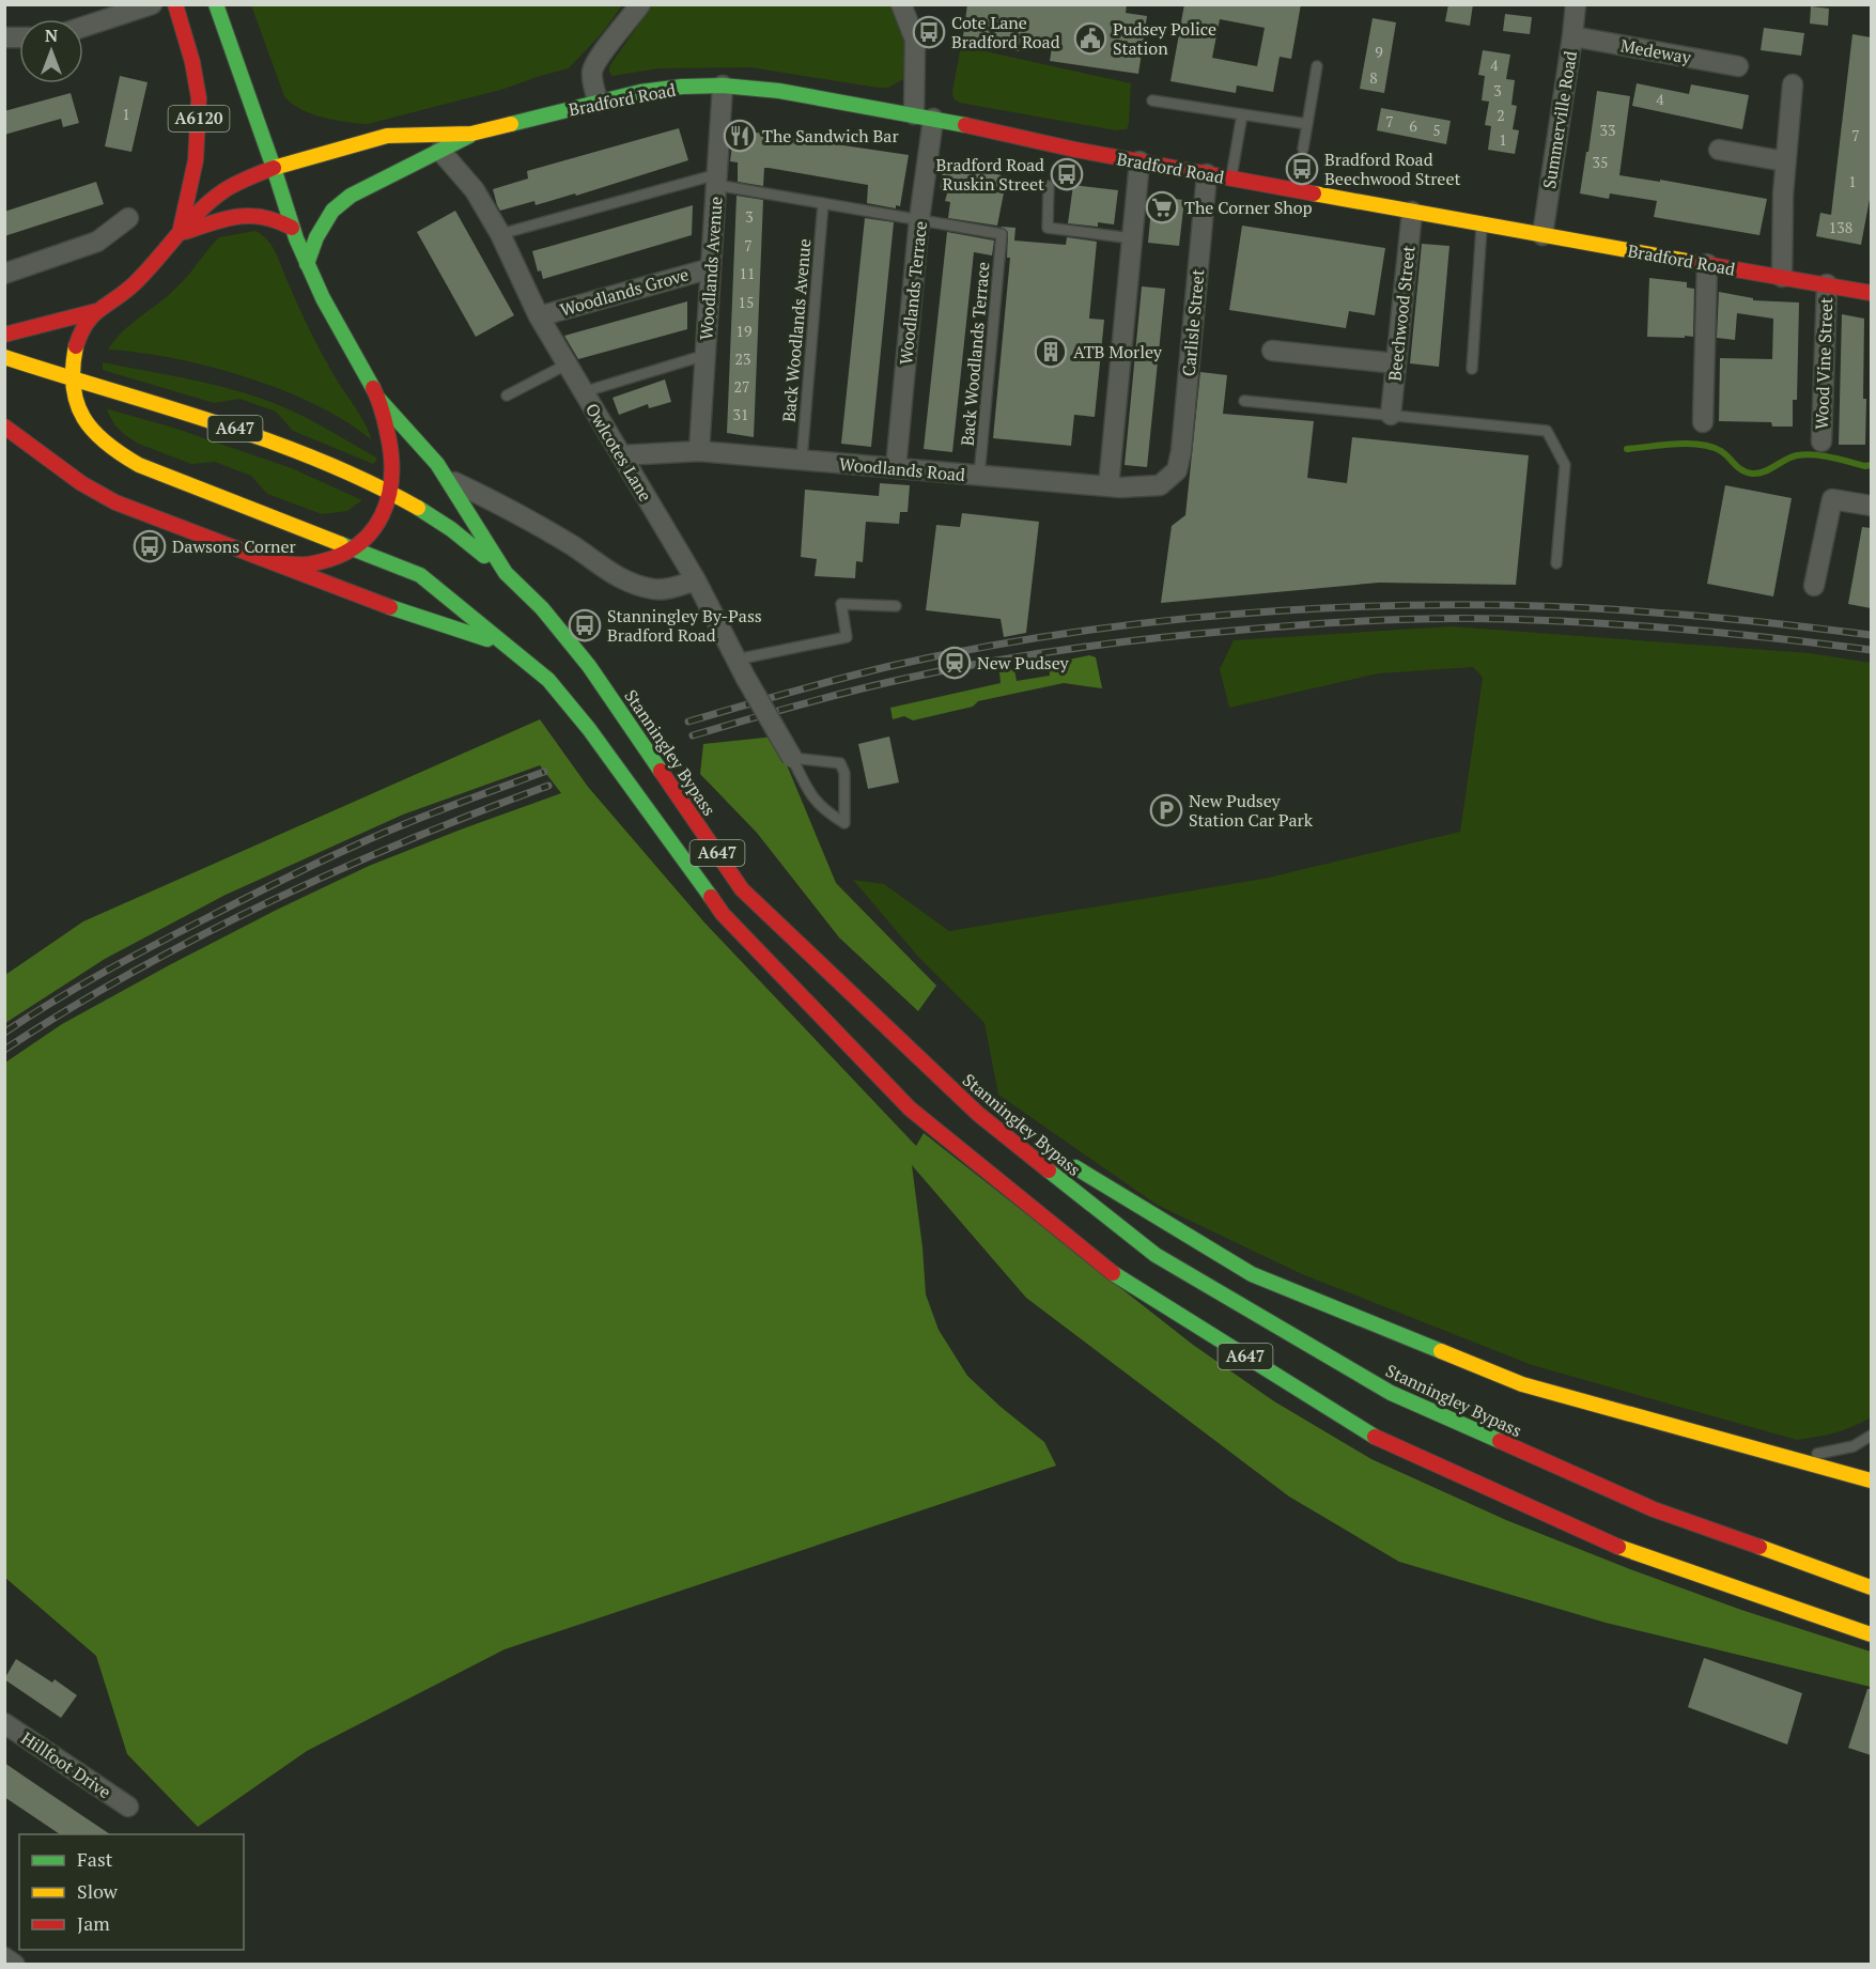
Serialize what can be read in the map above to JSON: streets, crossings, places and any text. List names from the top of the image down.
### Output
{
  "streets": {
    "main road": [
      "Bradford Road",
      "A6120",
      "A647",
      "Stanningley Bypass"
    ],
    "street": [
      "Medeway",
      "Summerville Road",
      "Woodlands Avenue",
      "Woodlands Grove",
      "Woodlands Terrace",
      "Beechwood Street",
      "Carlisle Street",
      "Wood Vine Street",
      "Owlcotes Lane",
      "Woodlands Road",
      "Hillfoot Drive"
    ],
    "lane": ["Back Woodlands Avenue", "Back Woodlands Terrace"]
  },
  "crossings": [
    ["Medeway", "Summerville Road"],
    ["Bradford Road", "A6120"],
    ["Bradford Road", "Summerville Road"],
    ["Bradford Road", "Woodlands Avenue"],
    ["Bradford Road", "Woodlands Terrace"],
    ["Bradford Road", "Beechwood Street"],
    ["Bradford Road", "Carlisle Street"],
    ["Bradford Road", "Wood Vine Street"],
    ["Bradford Road", "Owlcotes Lane"],
    ["Woodlands Avenue", "Woodlands Grove"],
    ["Woodlands Avenue", "Woodlands Road"],
    ["Woodlands Grove", "Owlcotes Lane"],
    ["Woodlands Terrace", "Back Woodlands Terrace"],
    ["Woodlands Terrace", "Woodlands Road"],
    ["Carlisle Street", "Woodlands Road"],
    ["Back Woodlands Avenue", "Woodlands Road"],
    ["Back Woodlands Terrace", "Woodlands Road"],
    ["A647", "Stanningley Bypass"],
    ["Owlcotes Lane", "Woodlands Road"]
  ],
  "places": {
    "bus stop": [
      "Cote Lane Bradford Road",
      "Bradford Road Beechwood Street",
      "Bradford Road Ruskin Street",
      "Dawsons Corner",
      "Stanningley By-Pass Bradford Road"
    ],
    "public building": ["Pudsey Police Station"],
    "restaurant": ["The Sandwich Bar"],
    "supermarket": ["The Corner Shop"],
    "building": ["ATB Morley"],
    "station": ["New Pudsey"],
    "parking": ["New Pudsey Station Car Park"]
  },
  "house_numbers": [
    "9",
    "4",
    "8",
    "3",
    "4",
    "1",
    "2",
    "7",
    "6",
    "5",
    "33",
    "7",
    "1",
    "35",
    "1",
    "3",
    "138",
    "7",
    "11",
    "15",
    "19",
    "23",
    "27",
    "31"
  ],
  "legend": ["Fast", "Slow", "Jam"],
  "north": "top"
}
